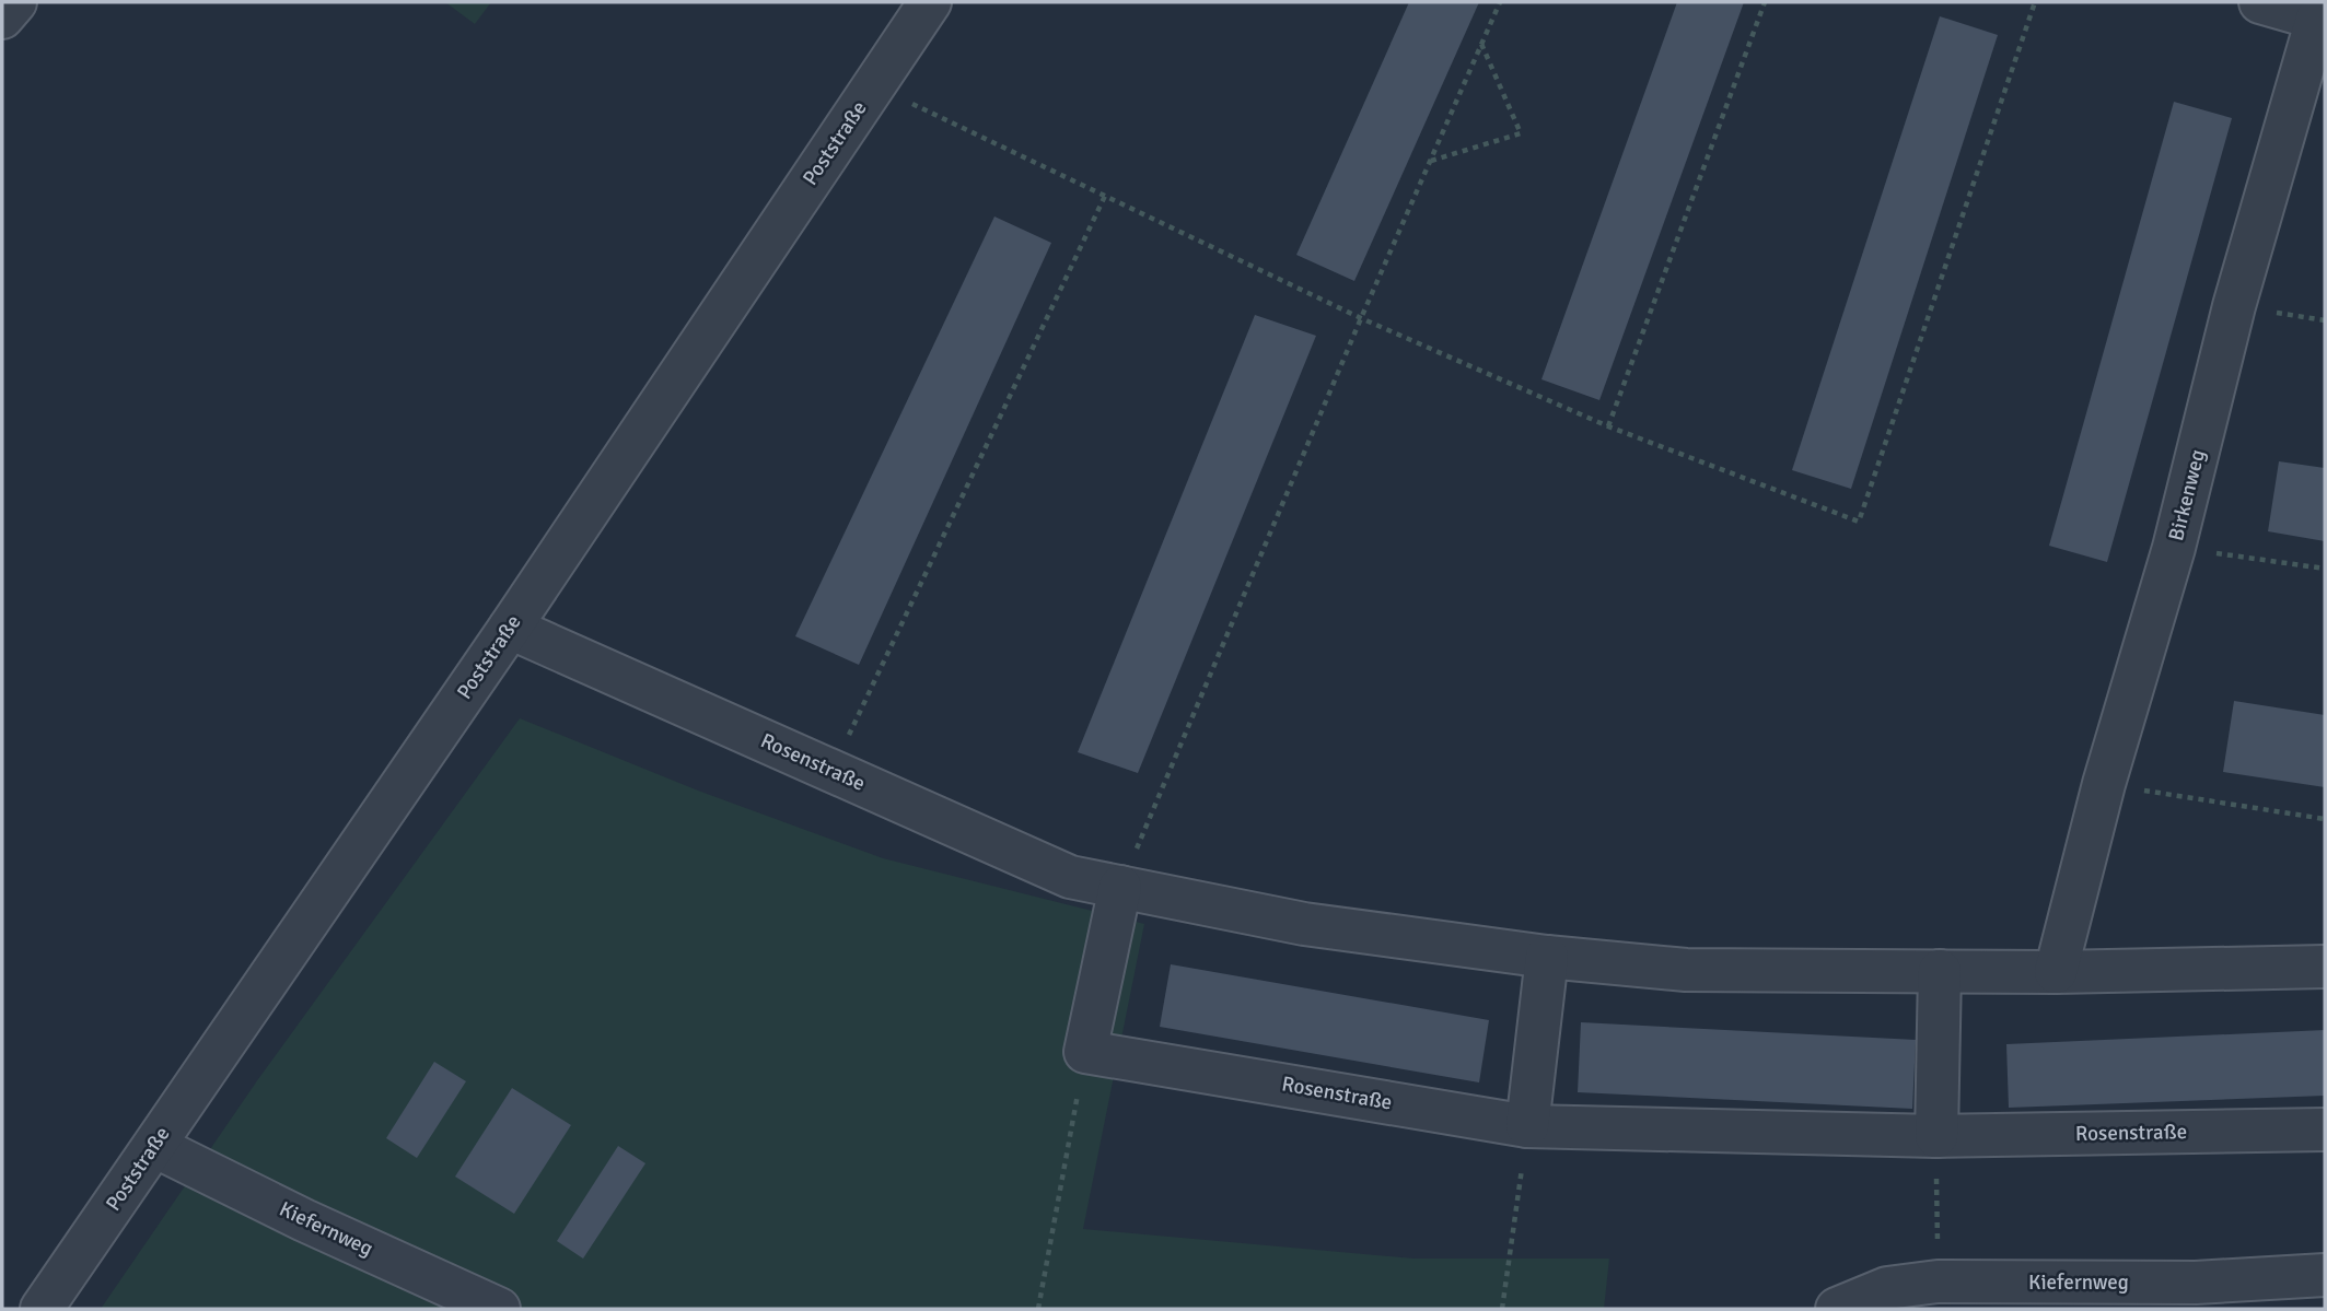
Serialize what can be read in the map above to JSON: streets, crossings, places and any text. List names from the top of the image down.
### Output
{
  "streets": {
    "street": [
      "Poststraße",
      "Birkenweg",
      "Rosenstraße",
      "Kiefernweg"
    ]
  },
  "crossings": [
    ["Poststraße", "Rosenstraße"],
    ["Poststraße", "Kiefernweg"],
    ["Birkenweg", "Rosenstraße"]
  ]
}
